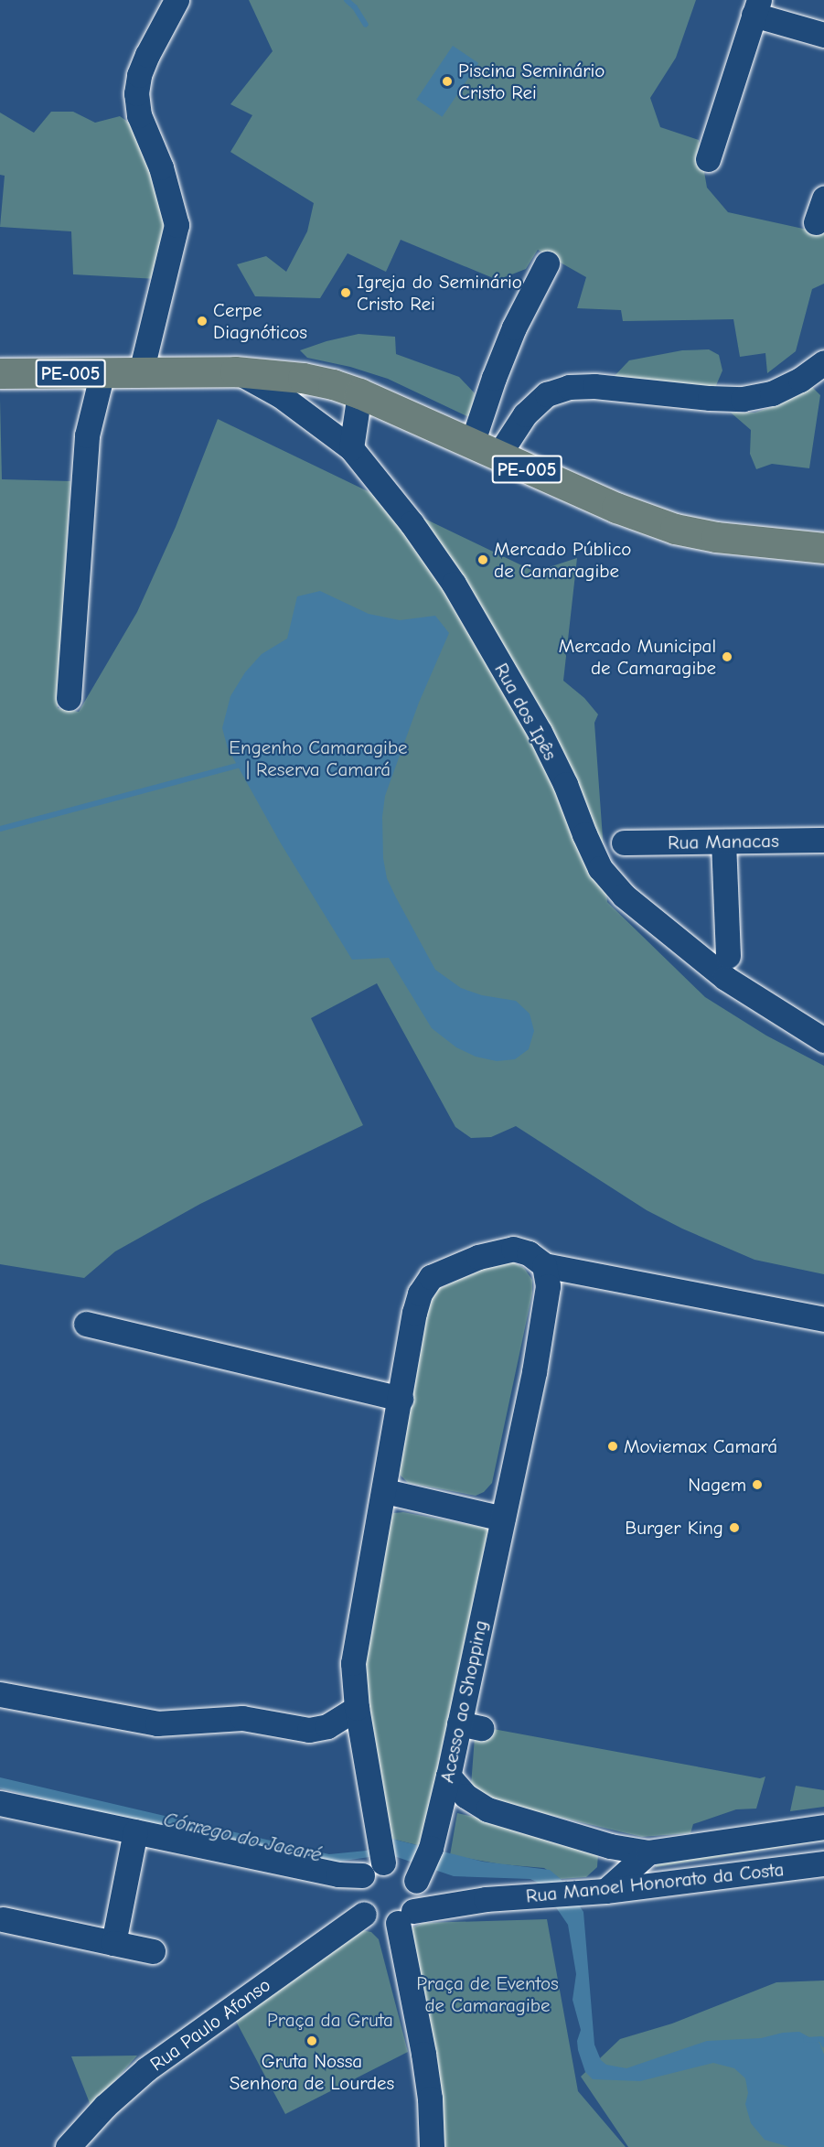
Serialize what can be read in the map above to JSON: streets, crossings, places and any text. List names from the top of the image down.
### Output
{
  "streets": {
    "main road": ["PE-005"],
    "street": [
      "Rua dos Ipês",
      "Rua Manacas",
      "Acesso ao Shopping",
      "Rua Manoel Honorato da Costa",
      "Rua Paulo Afonso"
    ]
  },
  "crossings": [
    ["PE-005", "Rua dos Ipês"],
    ["Acesso ao Shopping", "Rua Manoel Honorato da Costa"],
    ["Rua Manoel Honorato da Costa", "Rua Paulo Afonso"]
  ],
  "water": ["Córrego do Jacaré"],
  "parks": ["Engenho Camaragibe | Reserva Camará", "Praça de Eventos de Camaragibe", "Praça da Gruta"],
  "places": [
    "Piscina Seminário Cristo Rei",
    "Igreja do Seminário Cristo Rei",
    "Cerpe Diagnóticos",
    "Mercado Público de Camaragibe",
    "Mercado Municipal de Camaragibe",
    "Moviemax Camará",
    "Nagem",
    "Burger King",
    "Gruta Nossa Senhora de Lourdes"
  ]
}
